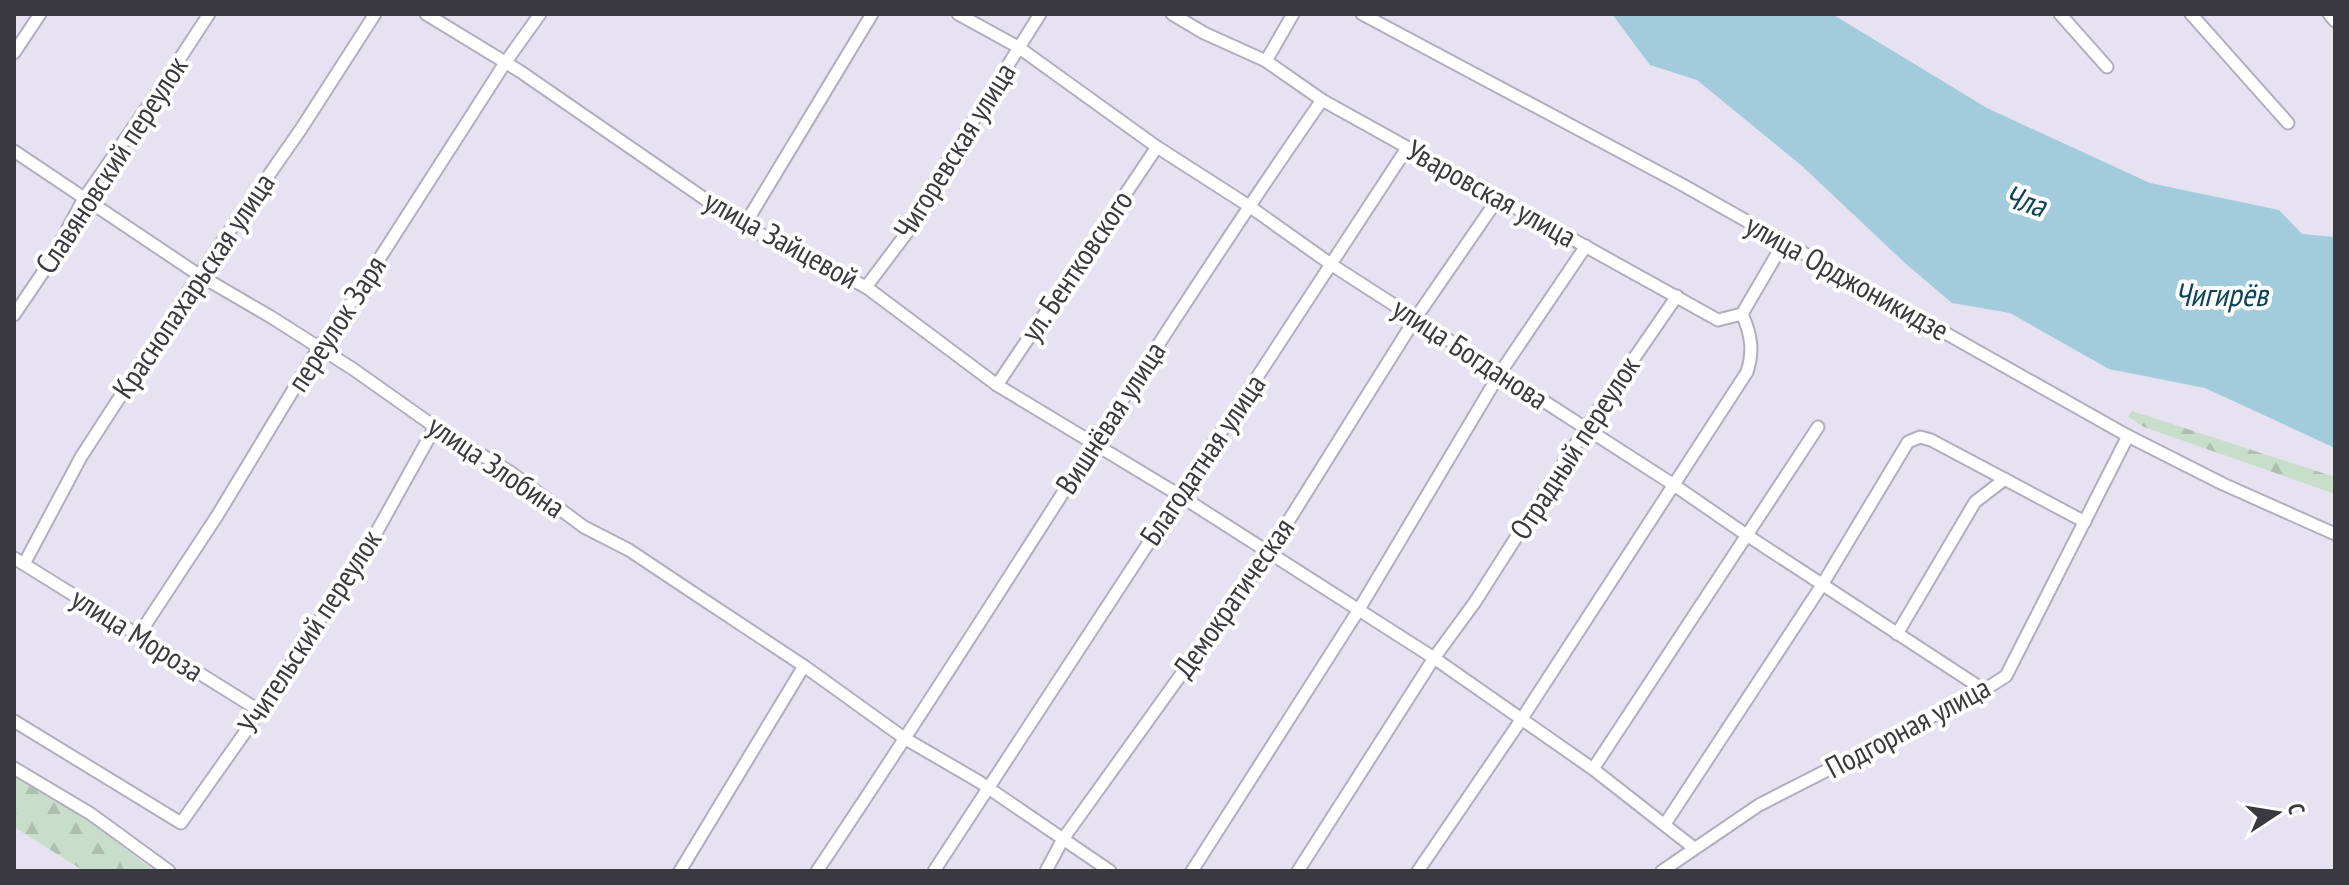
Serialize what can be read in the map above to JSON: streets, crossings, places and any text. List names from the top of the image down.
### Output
{
  "streets": {
    "street": [
      "Чигоревская улица",
      "Славяновский переулок",
      "Уваровская улица",
      "улица Зайцевой",
      "ул. Бентковского",
      "улица Орджоникидзе",
      "Краснопахарьская улица",
      "переулок Заря",
      "улица Богданова",
      "Вишнёвая улица",
      "Отрадный переулок",
      "Благодатная улица",
      "улица Злобина",
      "Демократическая",
      "Учительский переулок",
      "улица Мороза",
      "Подгорная улица"
    ]
  },
  "crossings": [
    ["Чигоревская улица", "улица Зайцевой"],
    ["Чигоревская улица", "улица Богданова"],
    ["Славяновский переулок", "улица Злобина"],
    ["Уваровская улица", "Вишнёвая улица"],
    ["Уваровская улица", "Отрадный переулок"],
    ["Уваровская улица", "Благодатная улица"],
    ["Уваровская улица", "Демократическая"],
    ["улица Зайцевой", "ул. Бентковского"],
    ["улица Зайцевой", "переулок Заря"],
    ["улица Зайцевой", "Вишнёвая улица"],
    ["улица Зайцевой", "Отрадный переулок"],
    ["улица Зайцевой", "Благодатная улица"],
    ["улица Зайцевой", "Демократическая"],
    ["улица Зайцевой", "Подгорная улица"],
    ["ул. Бентковского", "улица Богданова"],
    ["улица Орджоникидзе", "Подгорная улица"],
    ["Краснопахарьская улица", "улица Злобина"],
    ["Краснопахарьская улица", "улица Мороза"],
    ["переулок Заря", "улица Злобина"],
    ["переулок Заря", "улица Мороза"],
    ["улица Богданова", "Вишнёвая улица"],
    ["улица Богданова", "Отрадный переулок"],
    ["улица Богданова", "Благодатная улица"],
    ["улица Богданова", "Демократическая"],
    ["улица Богданова", "Подгорная улица"],
    ["Вишнёвая улица", "улица Злобина"],
    ["Благодатная улица", "улица Злобина"],
    ["улица Злобина", "Демократическая"],
    ["улица Злобина", "Учительский переулок"],
    ["Учительский переулок", "улица Мороза"]
  ],
  "water": ["Чла", "Чигирёв"],
  "north": "right"
}
